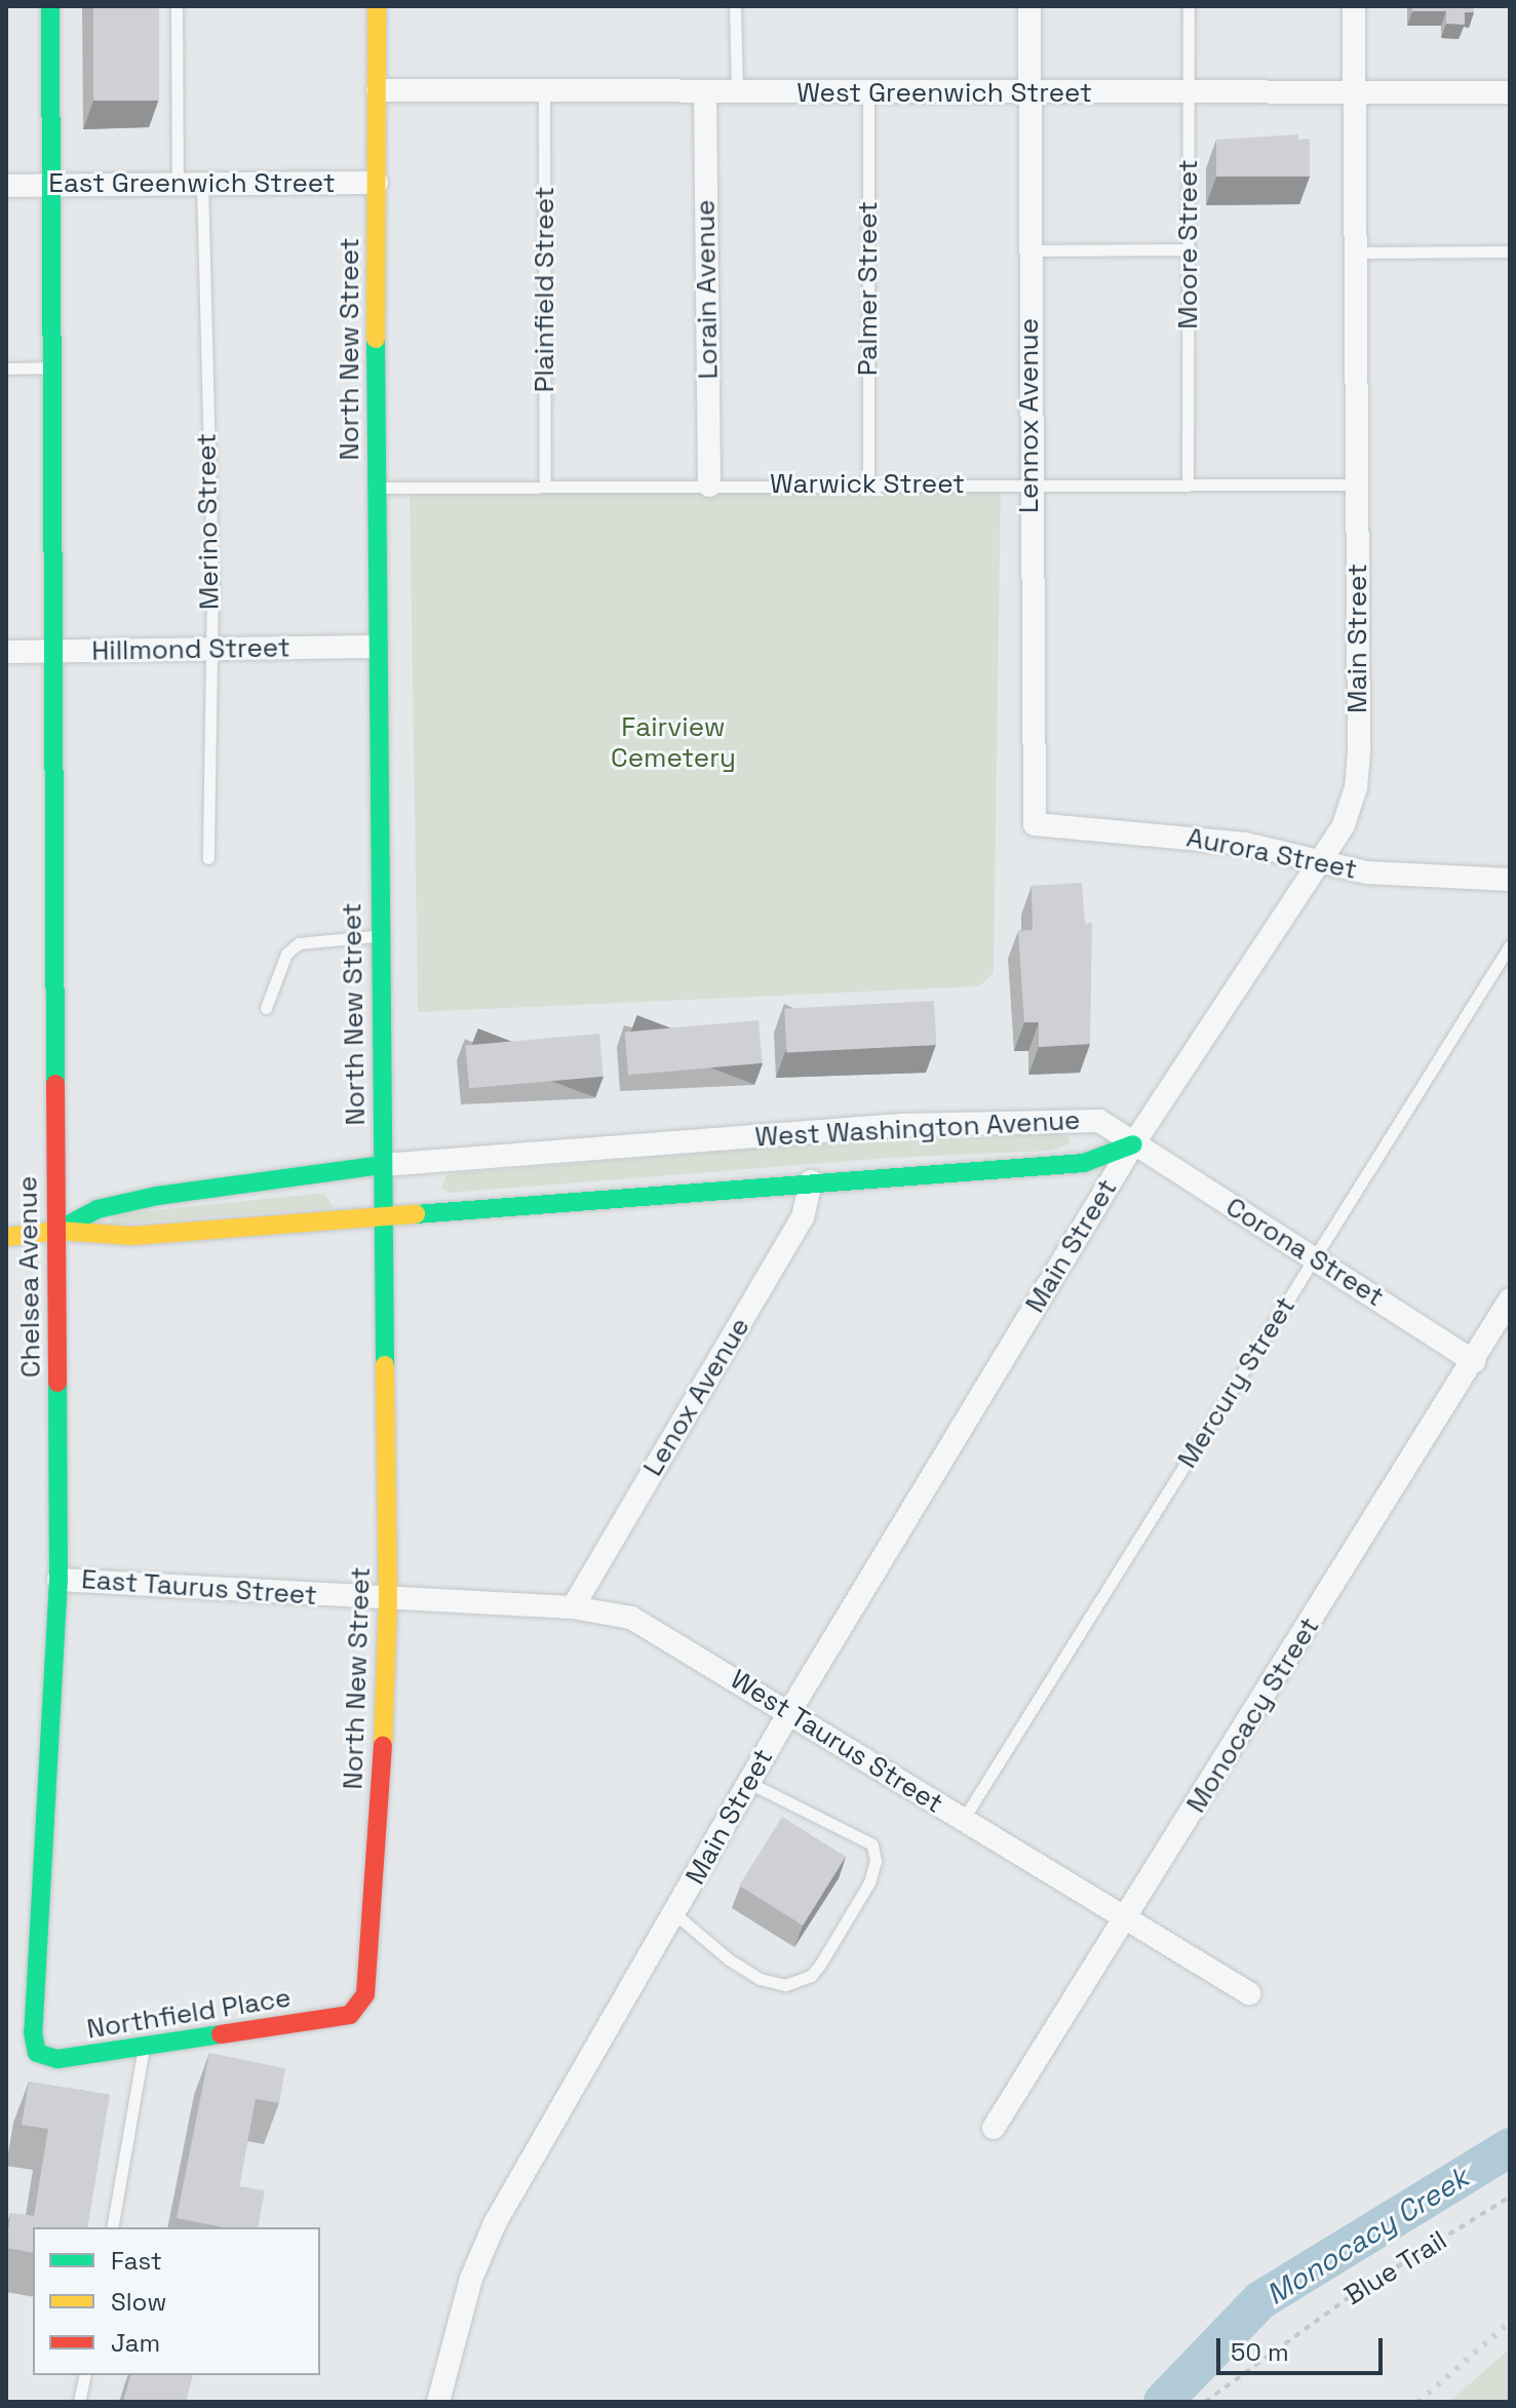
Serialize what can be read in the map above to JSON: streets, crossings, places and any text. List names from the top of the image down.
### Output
{
  "streets": {
    "street": [
      "West Greenwich Street",
      "East Greenwich Street",
      "Lorain Avenue",
      "North New Street",
      "Lennox Avenue",
      "Main Street",
      "Hillmond Street",
      "Aurora Street",
      "West Washington Avenue",
      "Corona Street",
      "Chelsea Avenue",
      "Lenox Avenue",
      "East Taurus Street",
      "Monocacy Street",
      "West Taurus Street",
      "Northfield Place"
    ],
    "lane": [
      "Moore Street",
      "Palmer Street",
      "Plainfield Street",
      "Warwick Street",
      "Merino Street",
      "Mercury Street"
    ],
    "path": ["Blue Trail"]
  },
  "crossings": [
    ["West Greenwich Street", "Moore Street"],
    ["West Greenwich Street", "Palmer Street"],
    ["West Greenwich Street", "Plainfield Street"],
    ["West Greenwich Street", "Lorain Avenue"],
    ["West Greenwich Street", "North New Street"],
    ["West Greenwich Street", "Lennox Avenue"],
    ["West Greenwich Street", "Main Street"],
    ["East Greenwich Street", "North New Street"],
    ["East Greenwich Street", "Merino Street"],
    ["East Greenwich Street", "Chelsea Avenue"],
    ["Moore Street", "Warwick Street"],
    ["Palmer Street", "Warwick Street"],
    ["Plainfield Street", "Warwick Street"],
    ["Lorain Avenue", "Warwick Street"],
    ["North New Street", "Warwick Street"],
    ["North New Street", "Hillmond Street"],
    ["North New Street", "West Washington Avenue"],
    ["North New Street", "East Taurus Street"],
    ["North New Street", "West Taurus Street"],
    ["North New Street", "Northfield Place"],
    ["Lennox Avenue", "Warwick Street"],
    ["Lennox Avenue", "Aurora Street"],
    ["Warwick Street", "Main Street"],
    ["Merino Street", "Hillmond Street"],
    ["Main Street", "Aurora Street"],
    ["Main Street", "West Washington Avenue"],
    ["Main Street", "Corona Street"],
    ["Main Street", "West Taurus Street"],
    ["Hillmond Street", "Chelsea Avenue"],
    ["West Washington Avenue", "Corona Street"],
    ["West Washington Avenue", "Chelsea Avenue"],
    ["West Washington Avenue", "Lenox Avenue"],
    ["Corona Street", "Mercury Street"],
    ["Corona Street", "Monocacy Street"],
    ["Chelsea Avenue", "East Taurus Street"],
    ["Chelsea Avenue", "Northfield Place"],
    ["Mercury Street", "West Taurus Street"],
    ["Lenox Avenue", "West Taurus Street"],
    ["East Taurus Street", "West Taurus Street"],
    ["Monocacy Street", "West Taurus Street"]
  ],
  "water": ["Monocacy Creek"],
  "parks": ["Fairview Cemetery"],
  "legend": ["Fast", "Slow", "Jam"],
  "scale_bar": "50 m"
}
